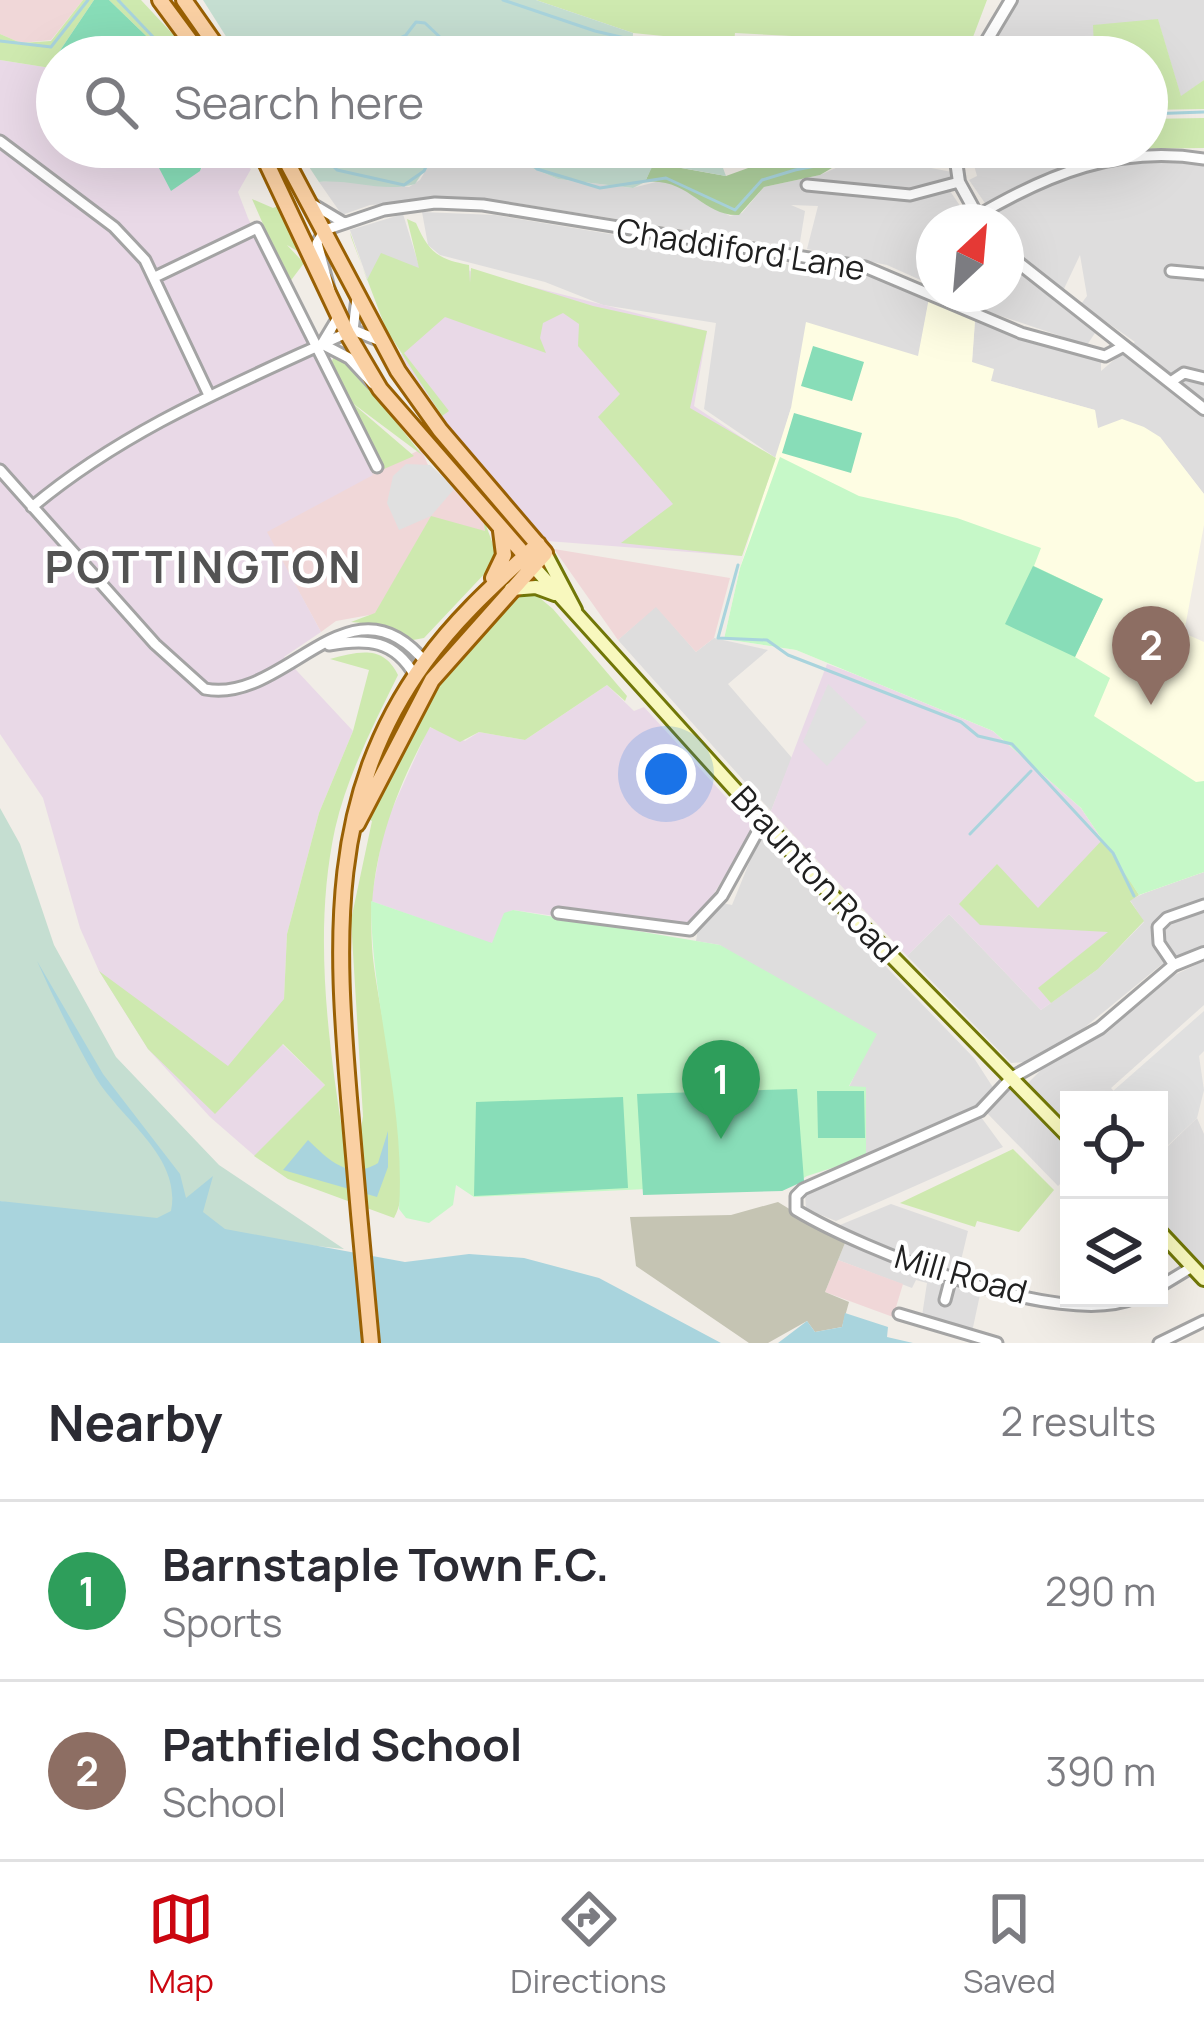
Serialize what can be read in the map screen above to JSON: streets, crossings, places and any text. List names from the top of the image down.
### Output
{
  "streets": {
    "main road": ["Braunton Road"],
    "street": ["Chaddiford Lane", "Mill Road"]
  },
  "crossings": [
    ["Chaddiford Lane", "Braunton Road"],
    ["Braunton Road", "Mill Road"]
  ],
  "districts": ["POTTINGTON"],
  "north": "top right",
  "page": {
    "search": "Search here",
    "pins": ["2", "1"],
    "heading": ["Nearby", "2 results"],
    "list": [
      {
        "mark": "1",
        "name": "Barnstaple Town F.C.",
        "note": "Sports",
        "value": "290 m"
      },
      {
        "mark": "2",
        "name": "Pathfield School",
        "note": "School",
        "value": "390 m"
      }
    ],
    "nav": ["Map", "Directions", "Saved"]
  }
}
